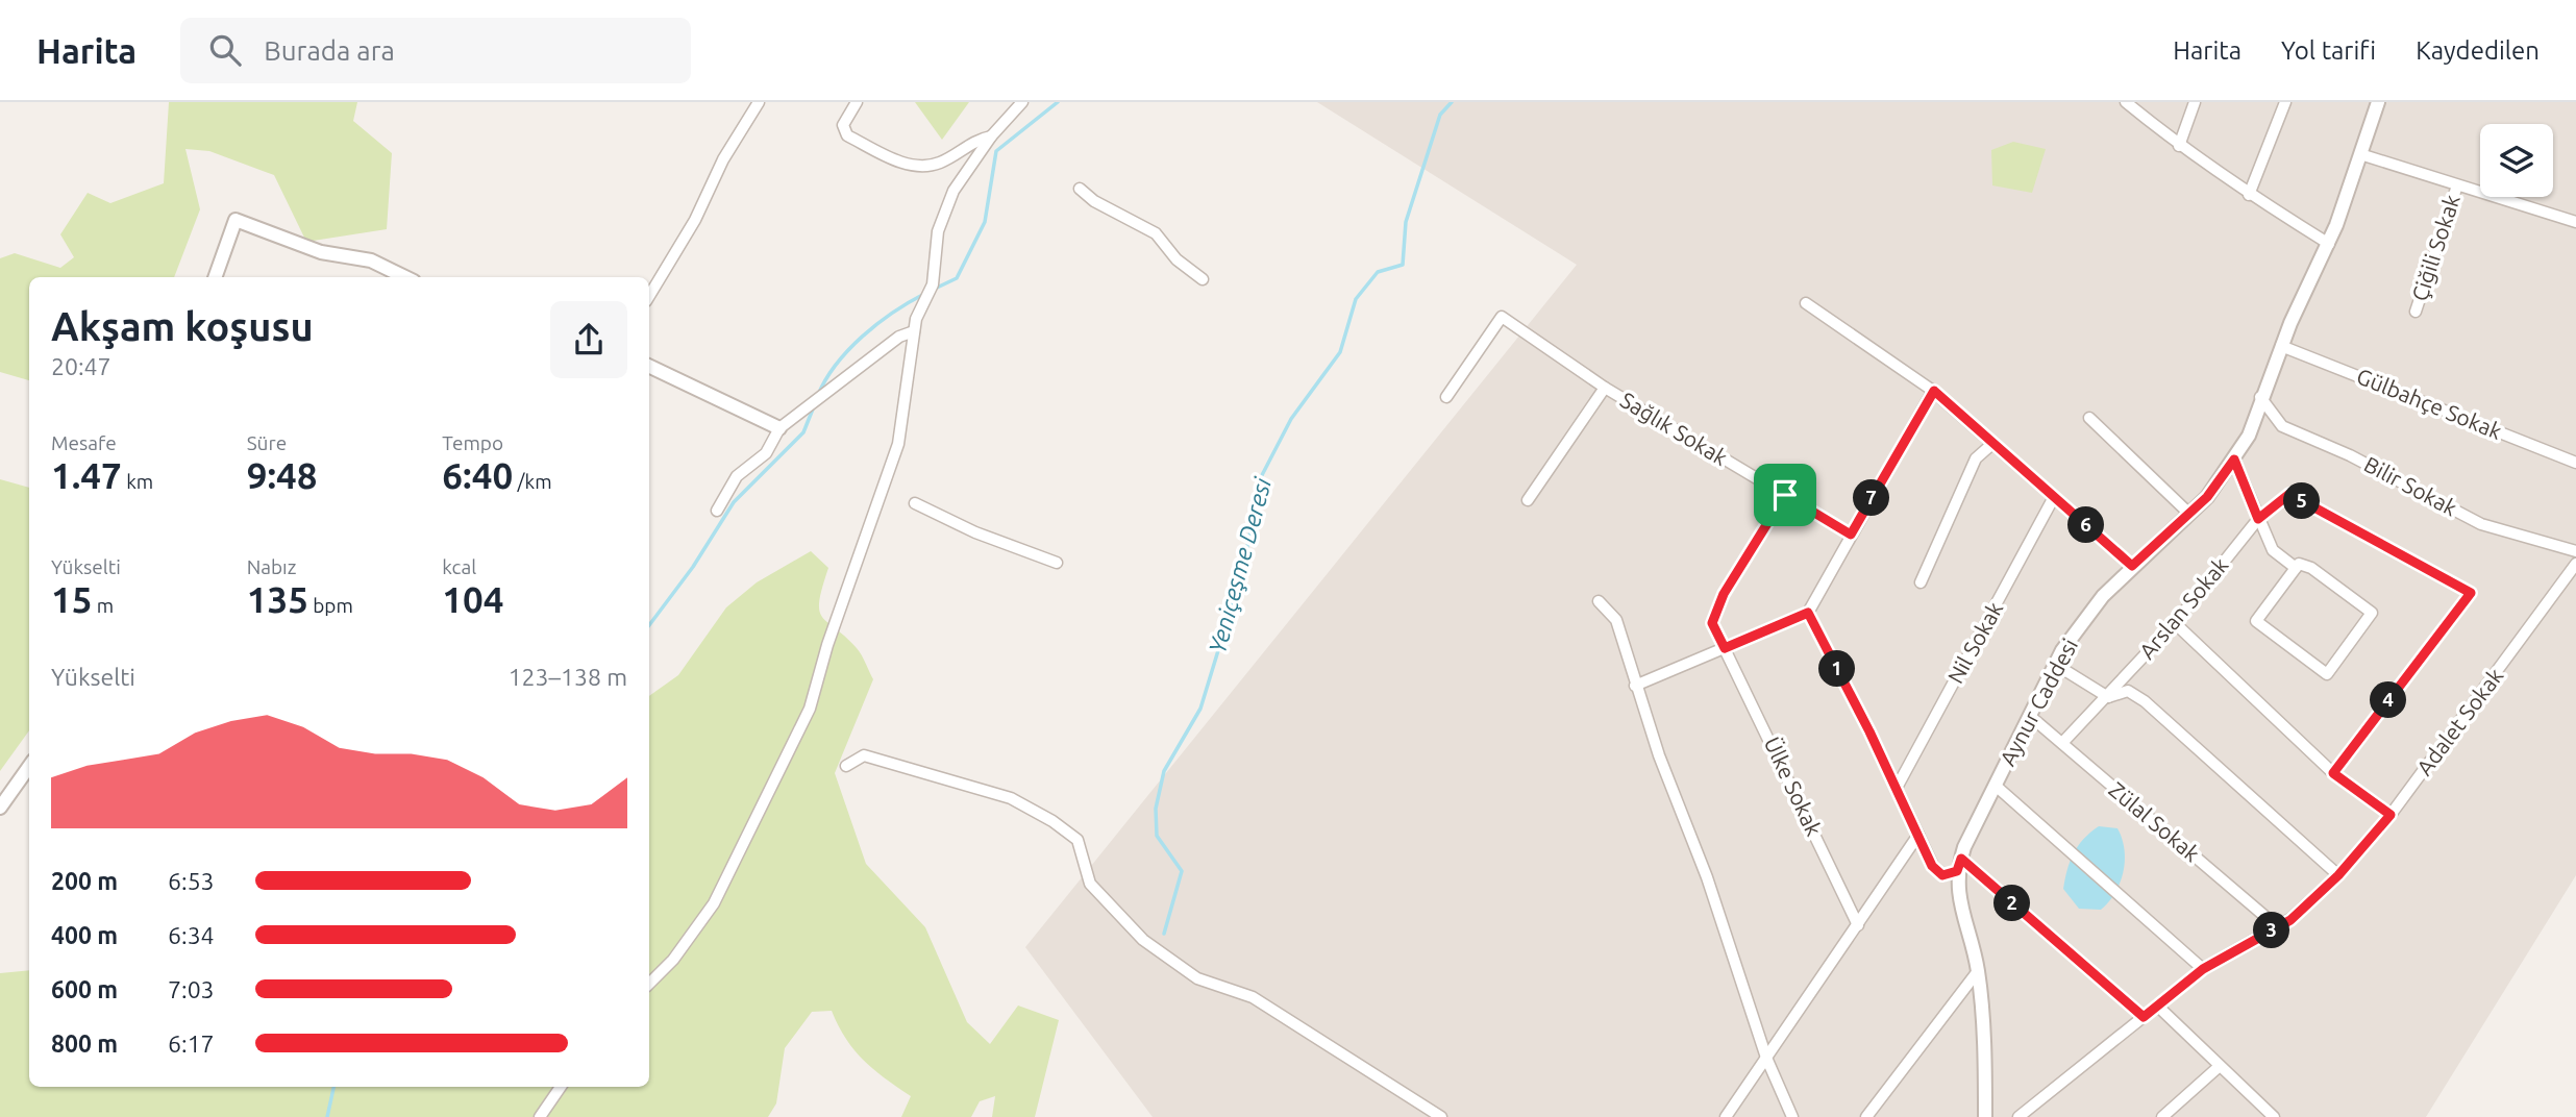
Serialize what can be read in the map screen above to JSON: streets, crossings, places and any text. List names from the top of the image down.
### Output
{
  "streets": {
    "street": [
      "Çiğili Sokak",
      "Gülbahçe Sokak",
      "Sağlık Sokak",
      "Bilir Sokak",
      "Arslan Sokak",
      "Nil Sokak",
      "Aynur Caddesi",
      "Adalet Sokak",
      "Ülke Sokak",
      "Zülal Sokak"
    ]
  },
  "crossings": [
    ["Gülbahçe Sokak", "Aynur Caddesi"],
    ["Sağlık Sokak", "Ülke Sokak"],
    ["Bilir Sokak", "Aynur Caddesi"],
    ["Arslan Sokak", "Zülal Sokak"],
    ["Aynur Caddesi", "Zülal Sokak"],
    ["Adalet Sokak", "Zülal Sokak"]
  ],
  "water": ["Yeniçeşme Deresi"],
  "page": {
    "header": "Harita",
    "search": "Burada ara",
    "nav": ["Harita", "Yol tarifi", "Kaydedilen"],
    "heading": ["Akşam koşusu", "20:47"],
    "stats": [
      ["Mesafe", "1.47 km"],
      ["Süre", "9:48"],
      ["Tempo", "6:40 /km"],
      ["Yükselti", "15 m"],
      ["Nabız", "135 bpm"],
      ["kcal", "104"]
    ],
    "pins": [
      "7",
      "5",
      "6",
      "1",
      "4",
      "2",
      "3"
    ],
    "chart": ["Yükselti", "123–138 m"],
    "list": [
      {
        "name": "200 m",
        "note": "6:53"
      },
      {
        "name": "400 m",
        "note": "6:34"
      },
      {
        "name": "600 m",
        "note": "7:03"
      },
      {
        "name": "800 m",
        "note": "6:17"
      }
    ]
  }
}
